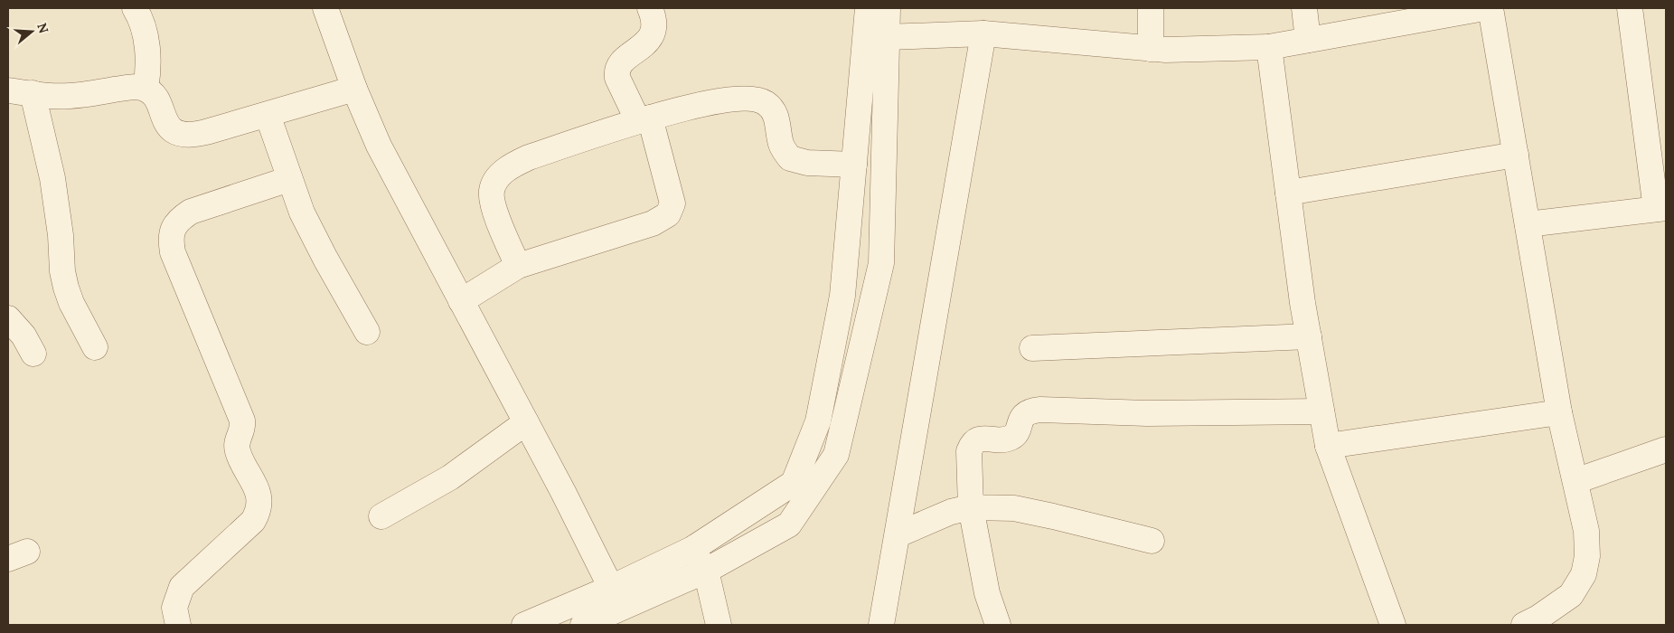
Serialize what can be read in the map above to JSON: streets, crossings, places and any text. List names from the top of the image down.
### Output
{
  "north": "right"
}
